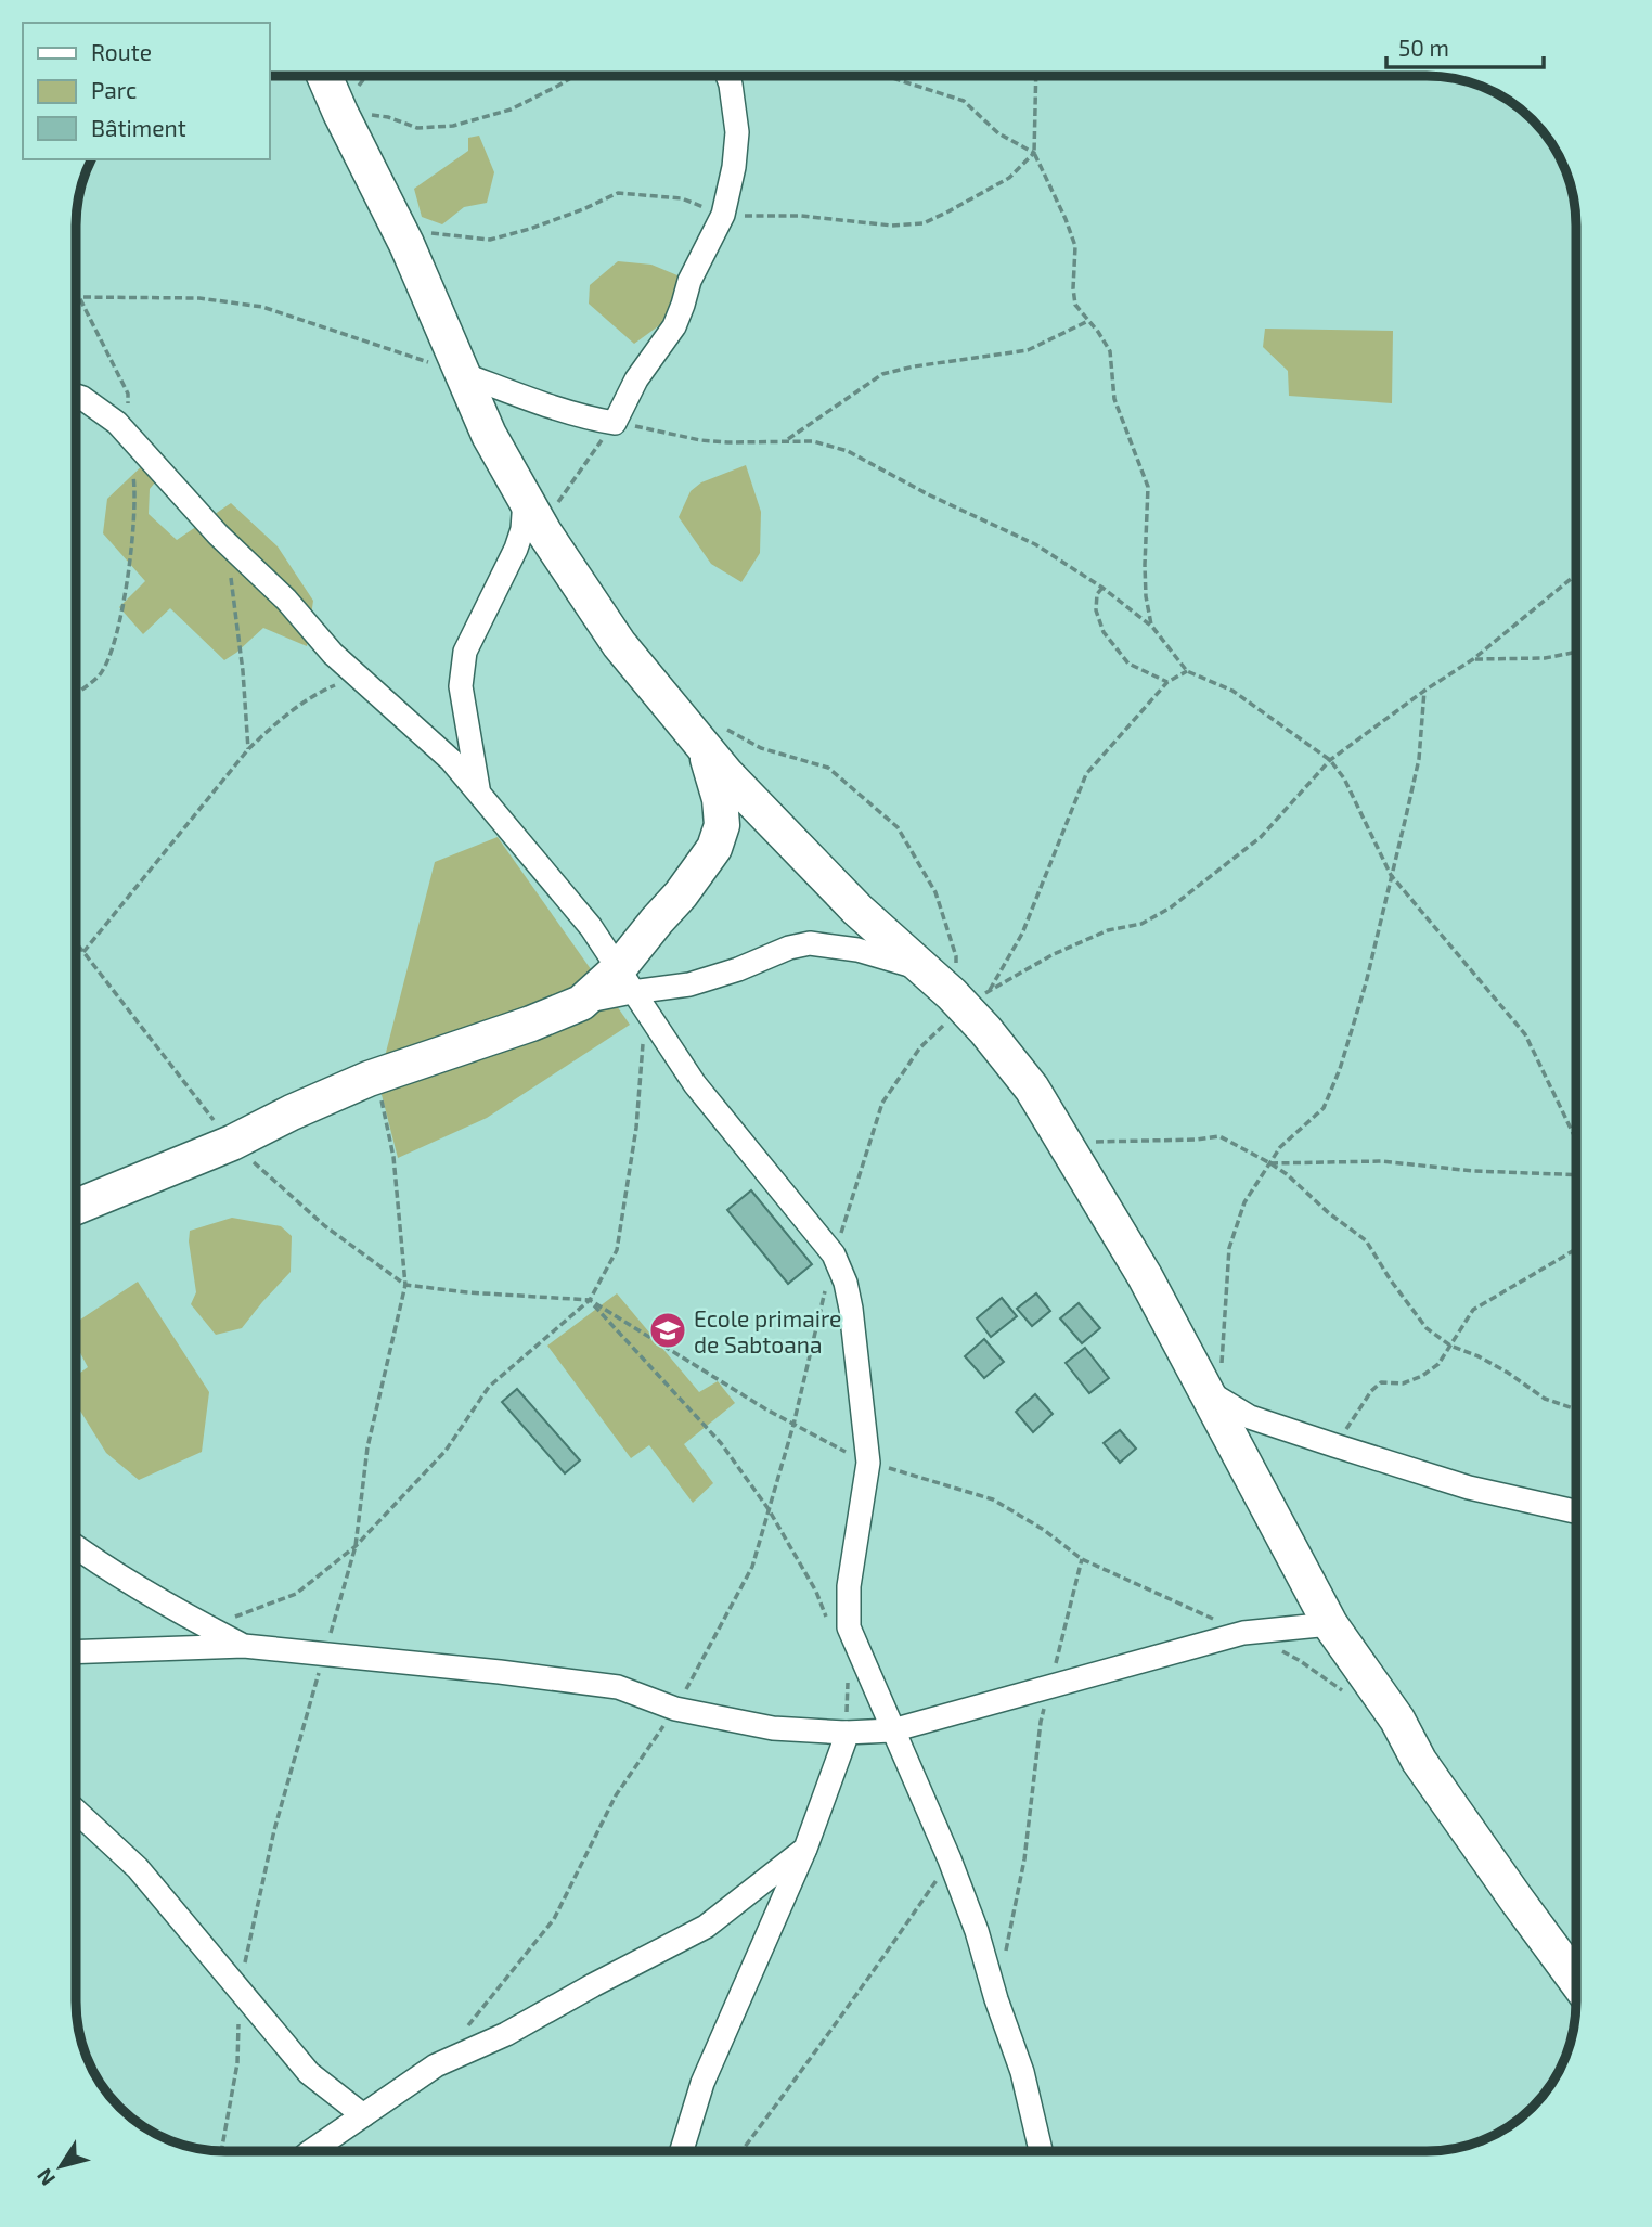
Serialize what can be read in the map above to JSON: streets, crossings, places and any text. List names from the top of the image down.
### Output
{
  "places": {
    "school or university": ["Ecole primaire de Sabtoana"]
  },
  "legend": ["Route", "Parc", "Bâtiment"],
  "scale_bar": "50 m",
  "north": "bottom left"
}
